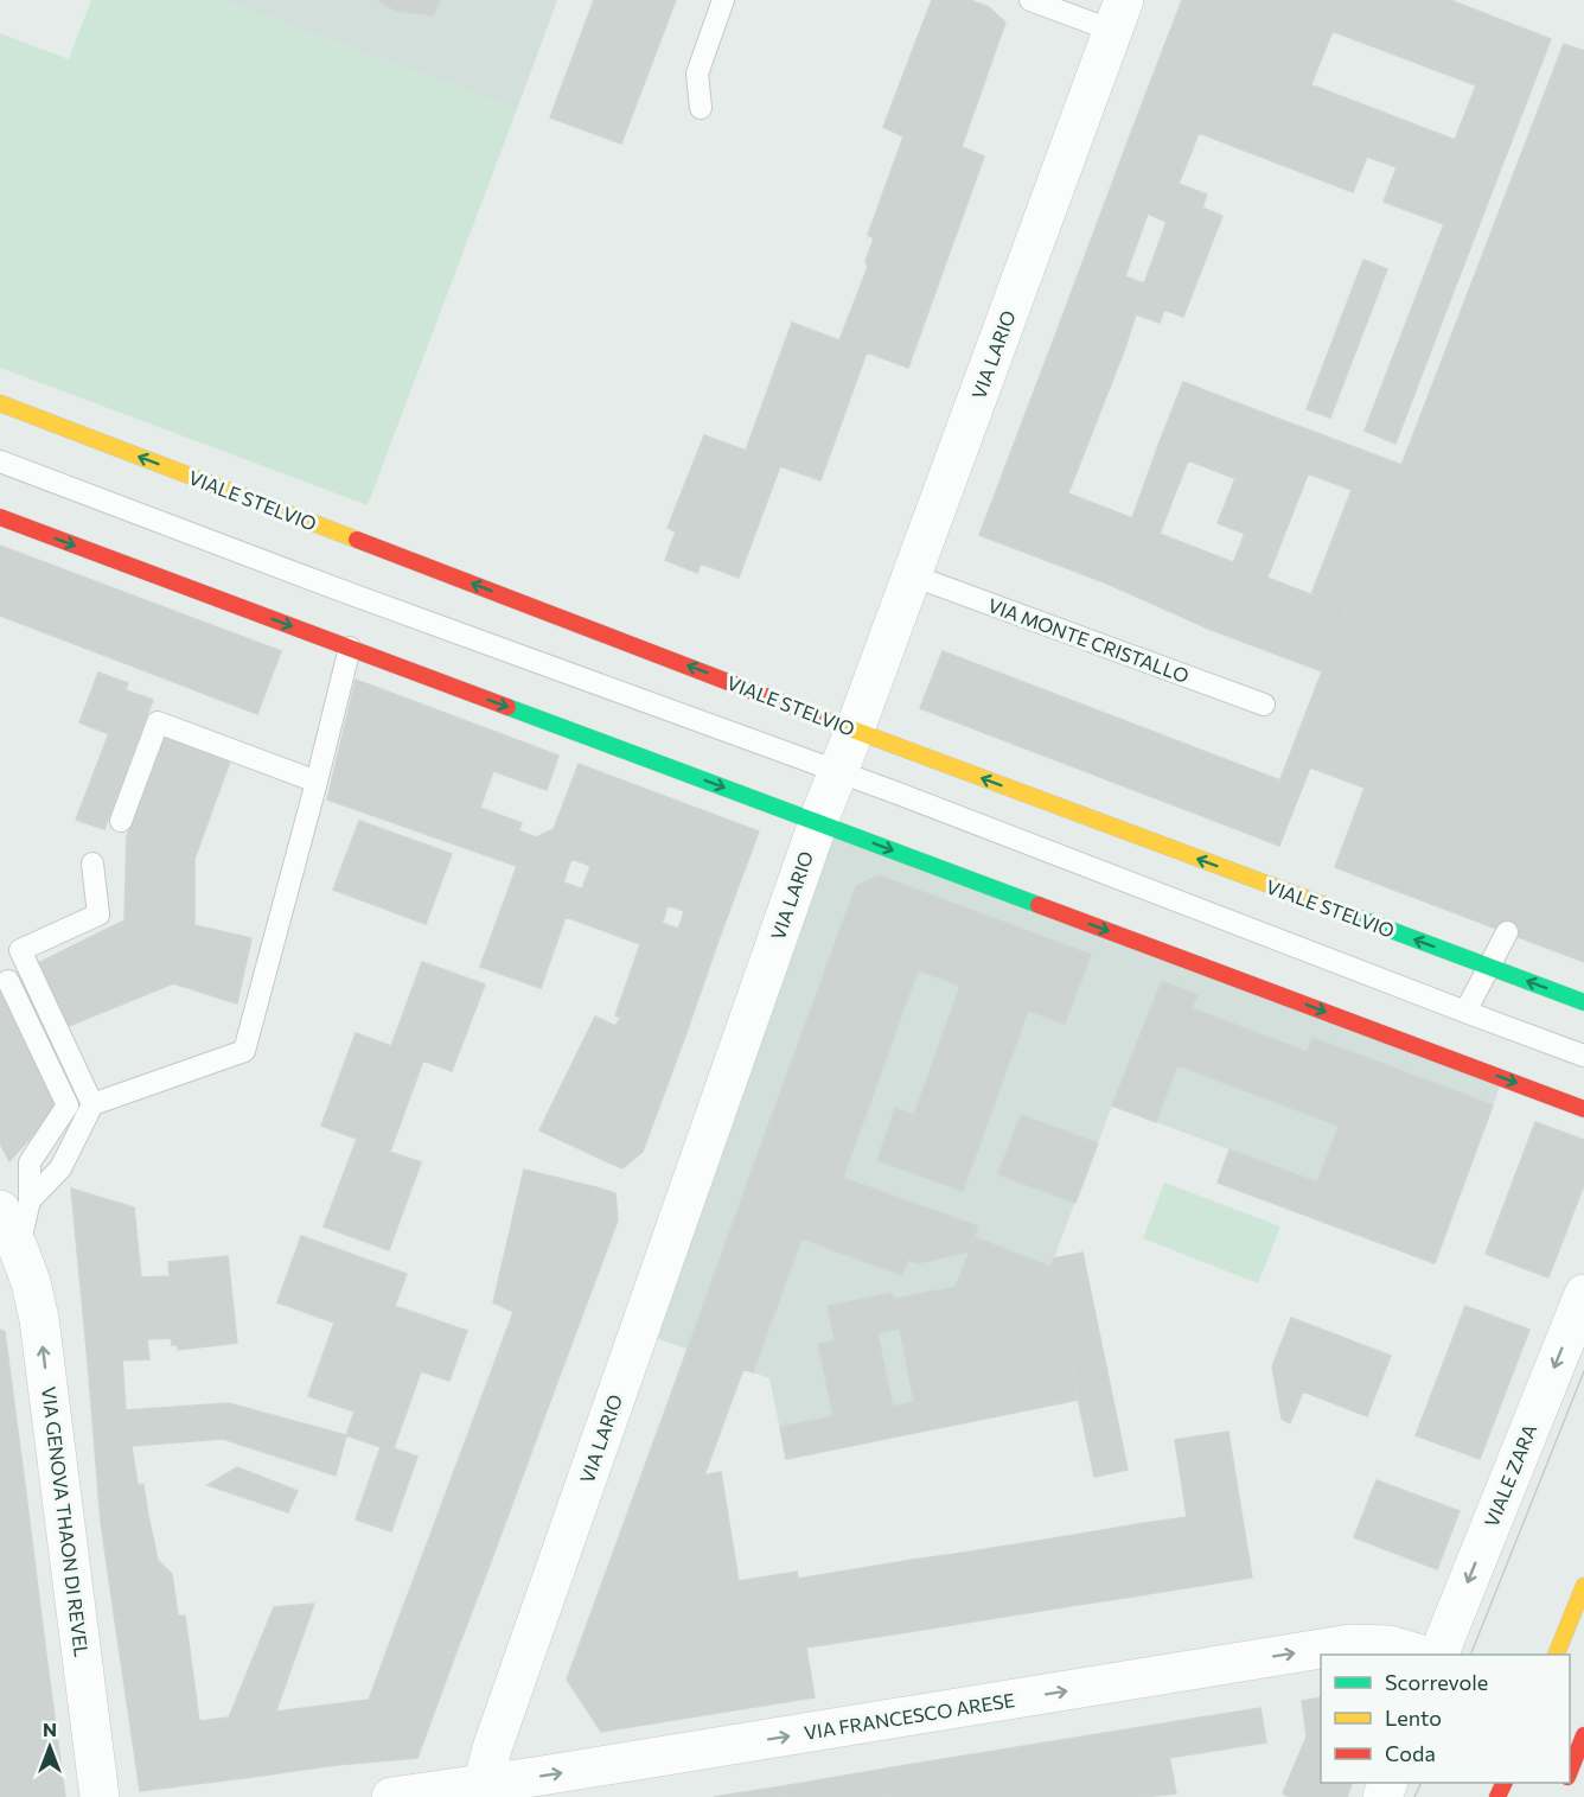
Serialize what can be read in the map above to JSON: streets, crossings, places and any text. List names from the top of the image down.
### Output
{
  "streets": {
    "main road": ["VIALE STELVIO"],
    "street": [
      "VIA LARIO",
      "VIALE ZARA",
      "VIA GENOVA THAON DI REVEL",
      "VIA FRANCESCO ARESE"
    ],
    "lane": ["VIA MONTE CRISTALLO"]
  },
  "crossings": [
    ["VIA LARIO", "VIALE STELVIO"],
    ["VIA LARIO", "VIA MONTE CRISTALLO"],
    ["VIA LARIO", "VIA FRANCESCO ARESE"]
  ],
  "one_way": ["VIALE ZARA", "VIA GENOVA THAON DI REVEL", "VIA FRANCESCO ARESE"],
  "legend": ["Scorrevole", "Lento", "Coda"],
  "north": "top"
}
